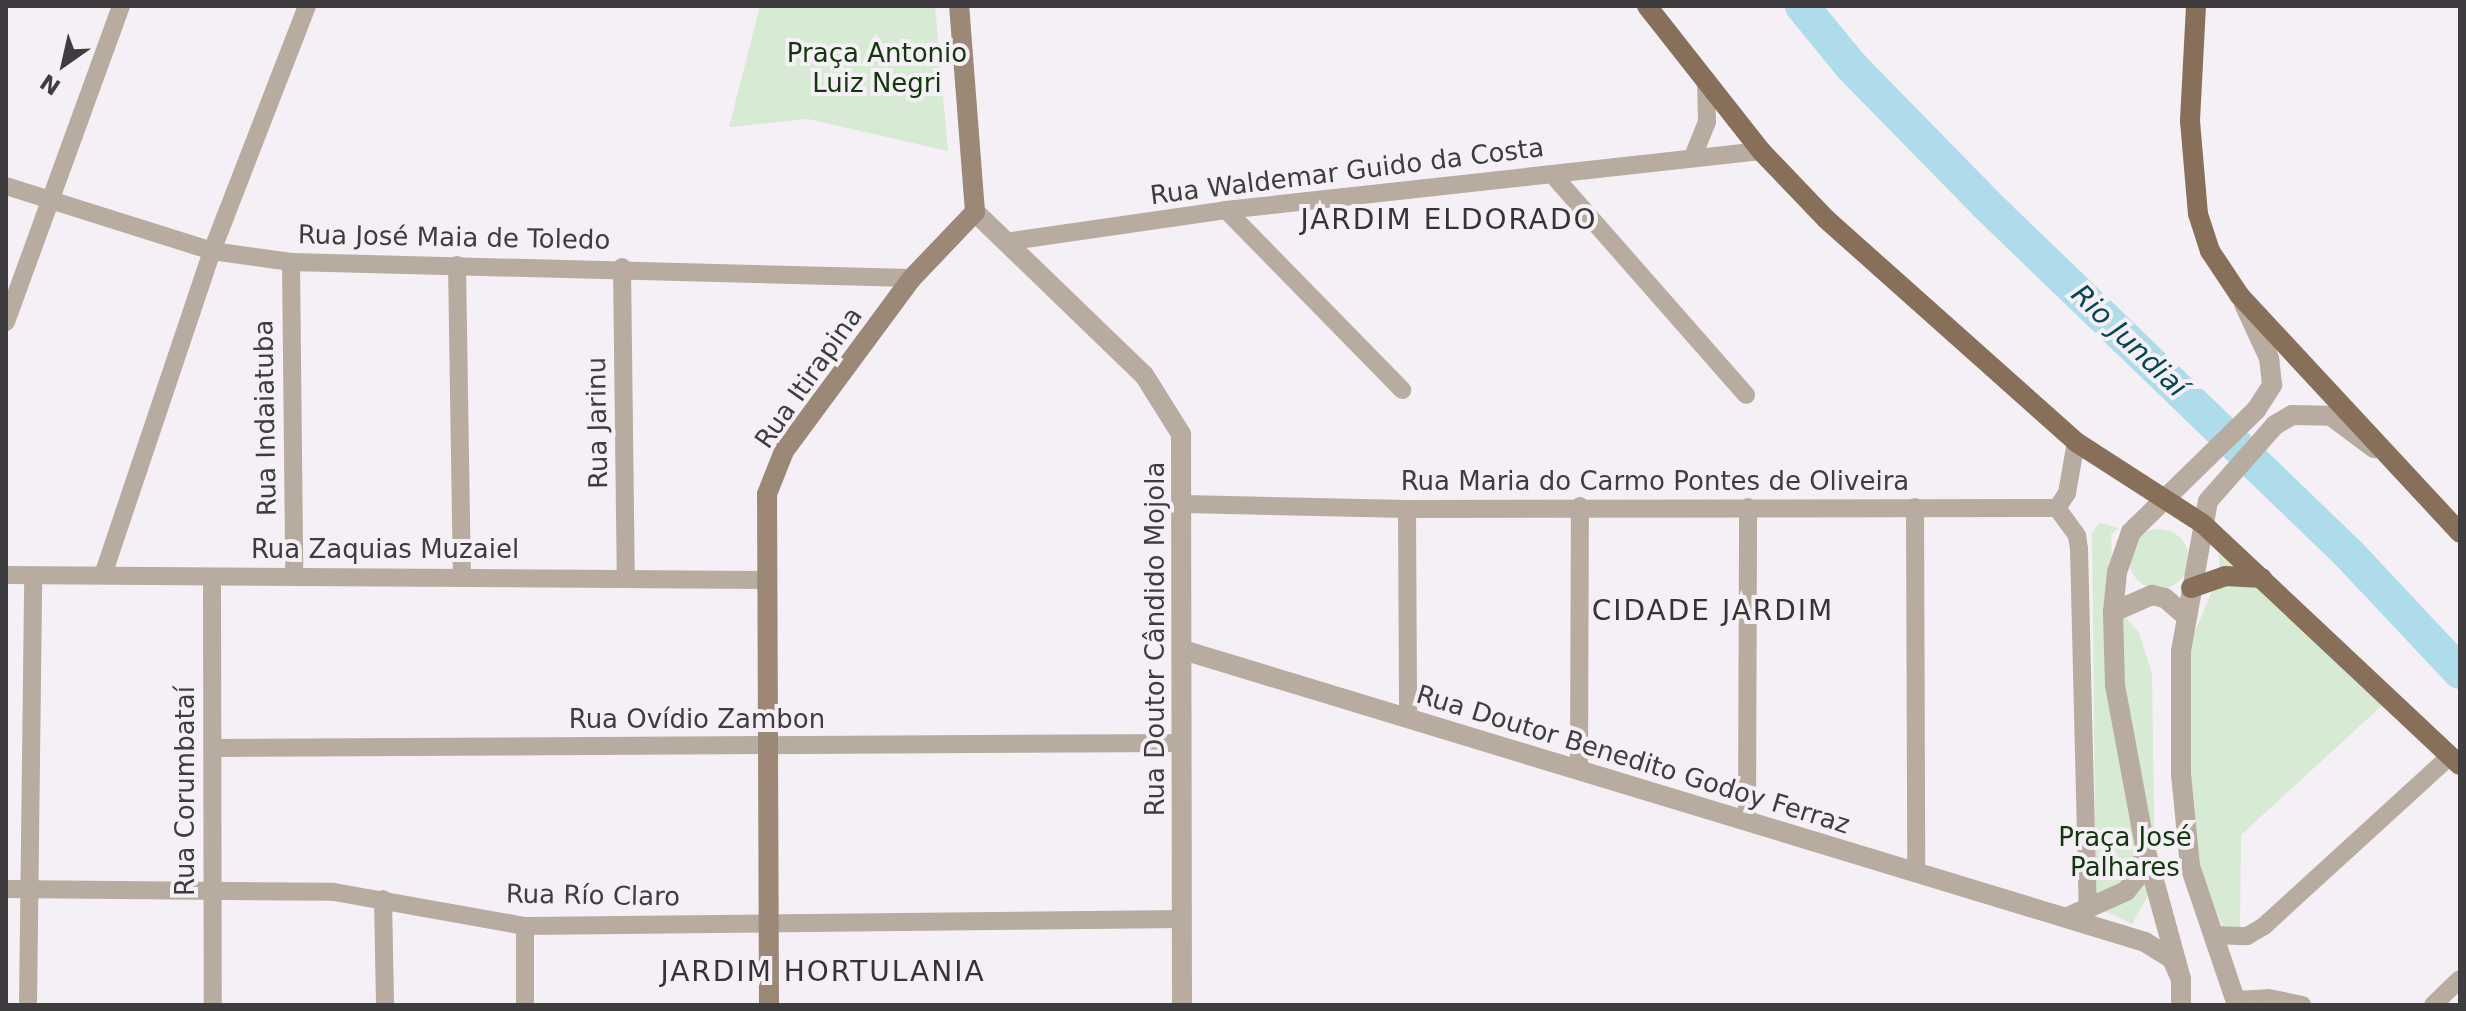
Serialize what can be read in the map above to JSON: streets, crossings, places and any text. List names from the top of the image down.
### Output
{
  "streets": {
    "main road": ["Rua Itirapina"],
    "street": [
      "Rua Waldemar Guido da Costa",
      "Rua José Maia de Toledo",
      "Rua Indaiatuba",
      "Rua Jarinu",
      "Rua Maria do Carmo Pontes de Oliveira",
      "Rua Zaquias Muzaiel",
      "Rua Doutor Cândido Mojola",
      "Rua Ovídio Zambon",
      "Rua Doutor Benedito Godoy Ferraz",
      "Rua Corumbataí",
      "Rua Río Claro"
    ]
  },
  "crossings": [
    ["Rua Waldemar Guido da Costa", "Rua Doutor Cândido Mojola"],
    ["Rua José Maia de Toledo", "Rua Itirapina"],
    ["Rua José Maia de Toledo", "Rua Indaiatuba"],
    ["Rua José Maia de Toledo", "Rua Jarinu"],
    ["Rua Itirapina", "Rua Zaquias Muzaiel"],
    ["Rua Itirapina", "Rua Doutor Cândido Mojola"],
    ["Rua Itirapina", "Rua Ovídio Zambon"],
    ["Rua Itirapina", "Rua Río Claro"],
    ["Rua Indaiatuba", "Rua Zaquias Muzaiel"],
    ["Rua Jarinu", "Rua Zaquias Muzaiel"],
    ["Rua Maria do Carmo Pontes de Oliveira", "Rua Doutor Cândido Mojola"],
    ["Rua Zaquias Muzaiel", "Rua Corumbataí"],
    ["Rua Doutor Cândido Mojola", "Rua Ovídio Zambon"],
    ["Rua Doutor Cândido Mojola", "Rua Doutor Benedito Godoy Ferraz"],
    ["Rua Doutor Cândido Mojola", "Rua Río Claro"],
    ["Rua Ovídio Zambon", "Rua Corumbataí"],
    ["Rua Corumbataí", "Rua Río Claro"]
  ],
  "districts": ["JARDIM ELDORADO", "CIDADE JARDIM", "JARDIM HORTULANIA"],
  "water": ["Rio Jundiaí"],
  "parks": ["Praça Antonio Luiz Negri", "Praça José Palhares"],
  "north": "bottom left"
}
